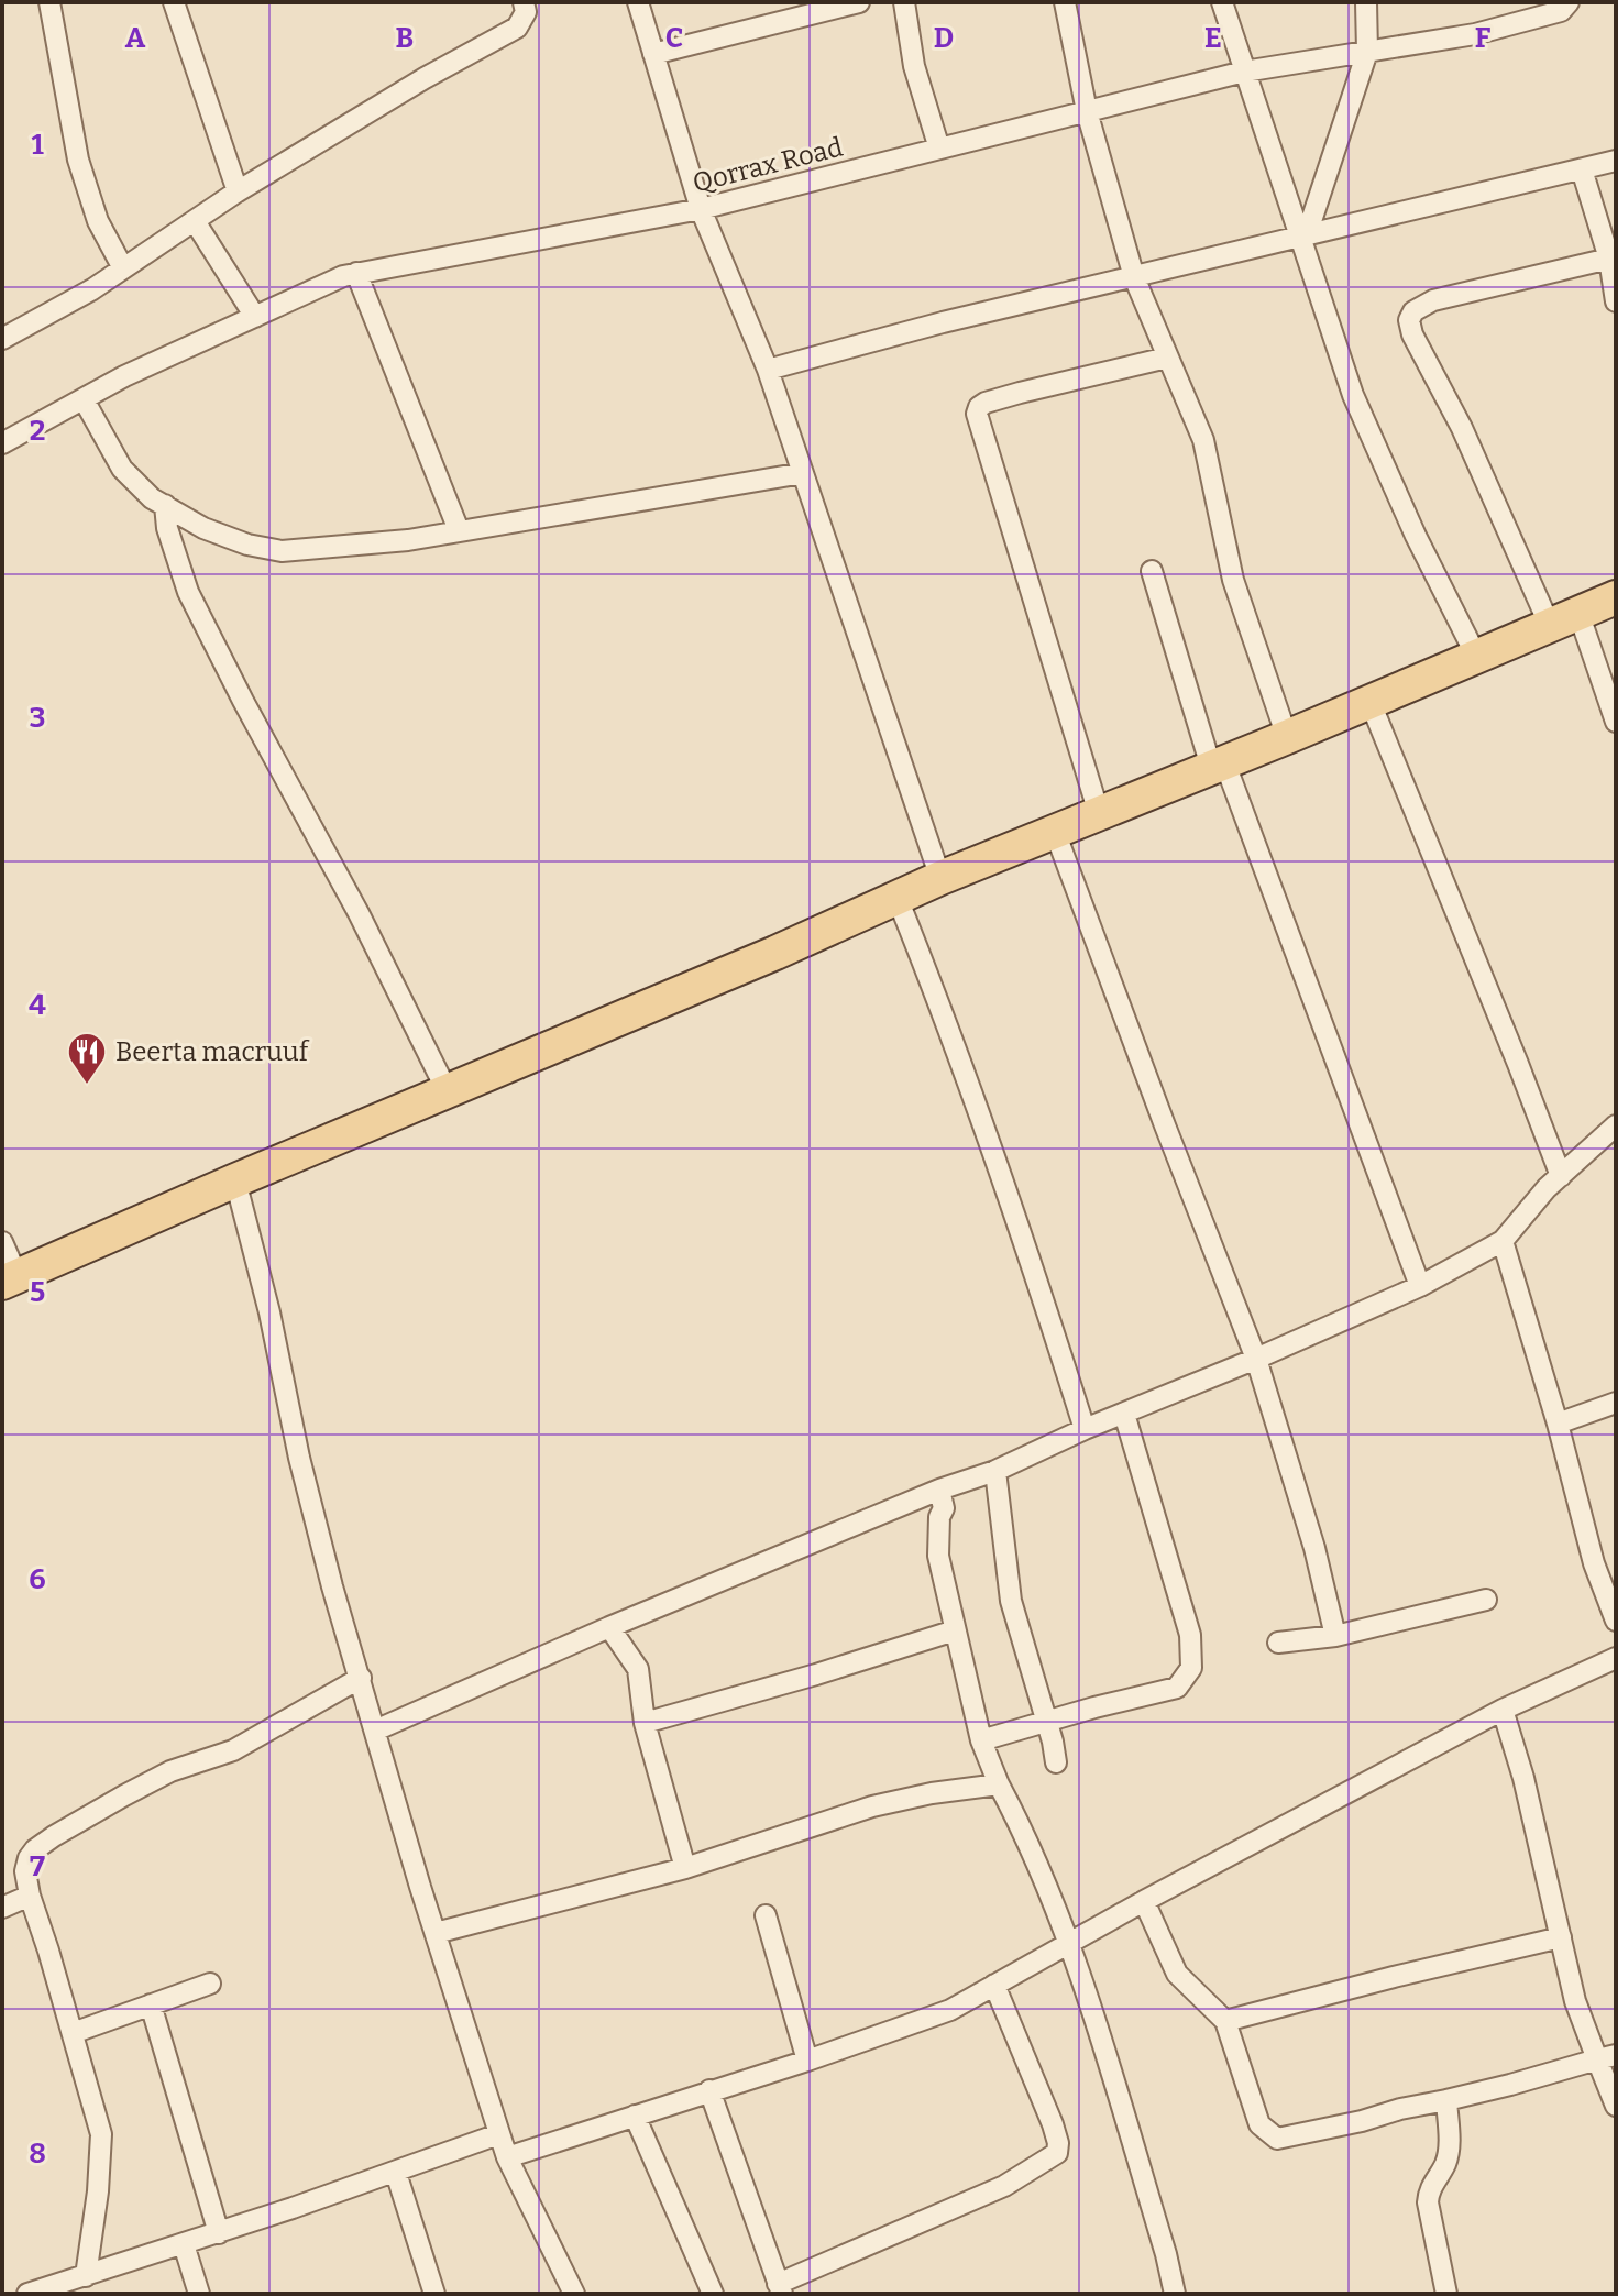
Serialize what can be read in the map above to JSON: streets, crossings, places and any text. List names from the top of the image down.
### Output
{
  "streets": {
    "street": ["Qorrax Road"]
  },
  "places": {
    "restaurant": ["Beerta macruuf"]
  },
  "grid": {
    "columns": [
      "A",
      "B",
      "C",
      "D",
      "E",
      "F"
    ],
    "rows": [
      "1",
      "2",
      "3",
      "4",
      "5",
      "6",
      "7",
      "8"
    ]
  }
}
